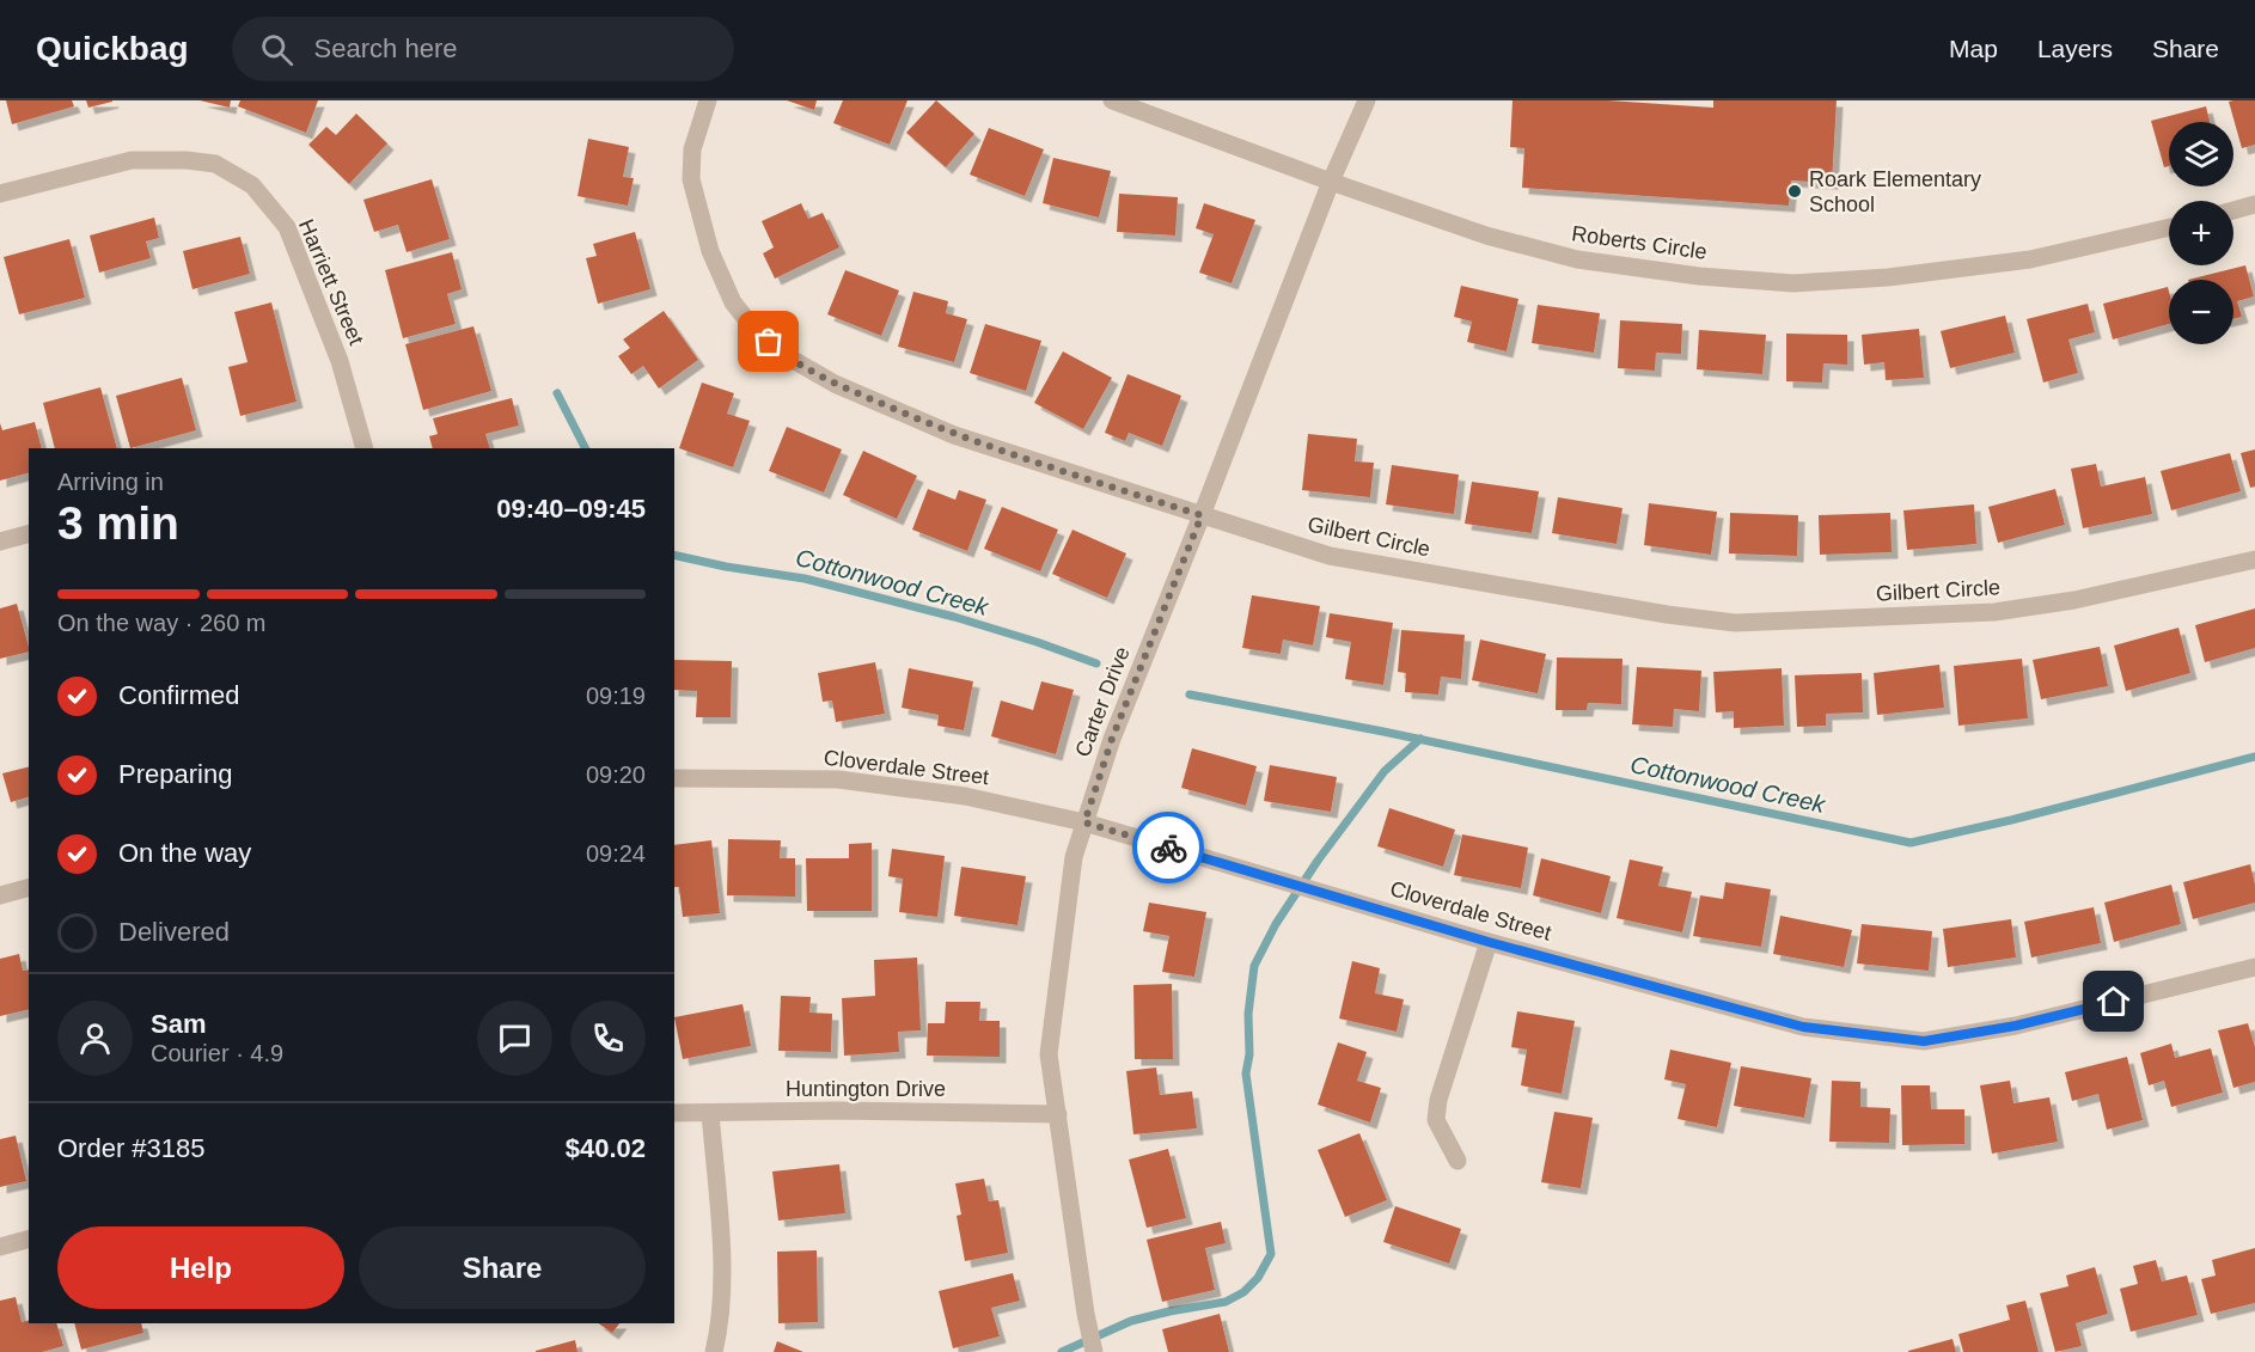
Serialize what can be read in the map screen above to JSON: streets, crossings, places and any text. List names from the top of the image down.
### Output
{
  "streets": {
    "street": [
      "Roberts Circle",
      "Harriett Street",
      "Gilbert Circle",
      "Carter Drive",
      "Cloverdale Street",
      "Huntington Drive"
    ]
  },
  "crossings": [
    ["Roberts Circle", "Carter Drive"],
    ["Gilbert Circle", "Carter Drive"],
    ["Carter Drive", "Cloverdale Street"],
    ["Carter Drive", "Huntington Drive"]
  ],
  "water": ["Cottonwood Creek"],
  "places": ["Roark Elementary School"],
  "page": {
    "header": "Quickbag",
    "search": "Search here",
    "nav": ["Map", "Layers", "Share"],
    "map_buttons": ["+", "−"],
    "heading": ["3 min", "Arriving in", "09:40–09:45"],
    "panel": [
      "Sam",
      "Courier · 4.9",
      "Order #3185",
      "$40.02"
    ],
    "bar": "On the way · 260 m",
    "list": [
      ["Confirmed", "09:19"],
      ["Preparing", "09:20"],
      ["On the way", "09:24"],
      "Delivered"
    ],
    "buttons": ["Help", "Share"]
  }
}
